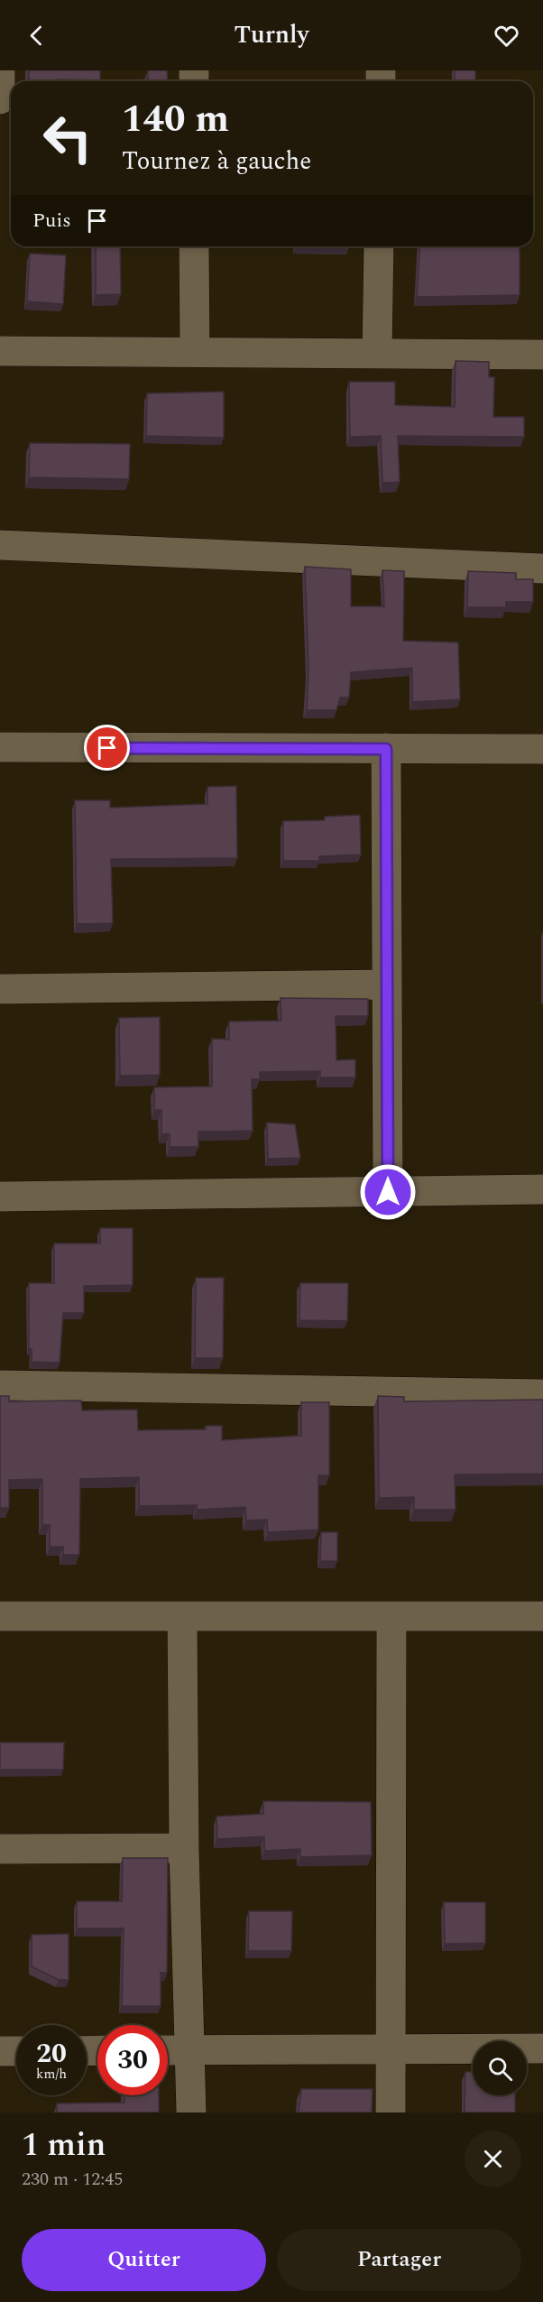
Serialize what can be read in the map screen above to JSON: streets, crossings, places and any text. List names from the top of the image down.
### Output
{
  "page": {
    "header": "Turnly",
    "turn": ["140 m", "Tournez à gauche"],
    "then": "Puis",
    "speed": "20 km/h",
    "limit": "30",
    "heading": ["1 min", "230 m · 12:45"],
    "buttons": ["Quitter", "Partager"]
  }
}
